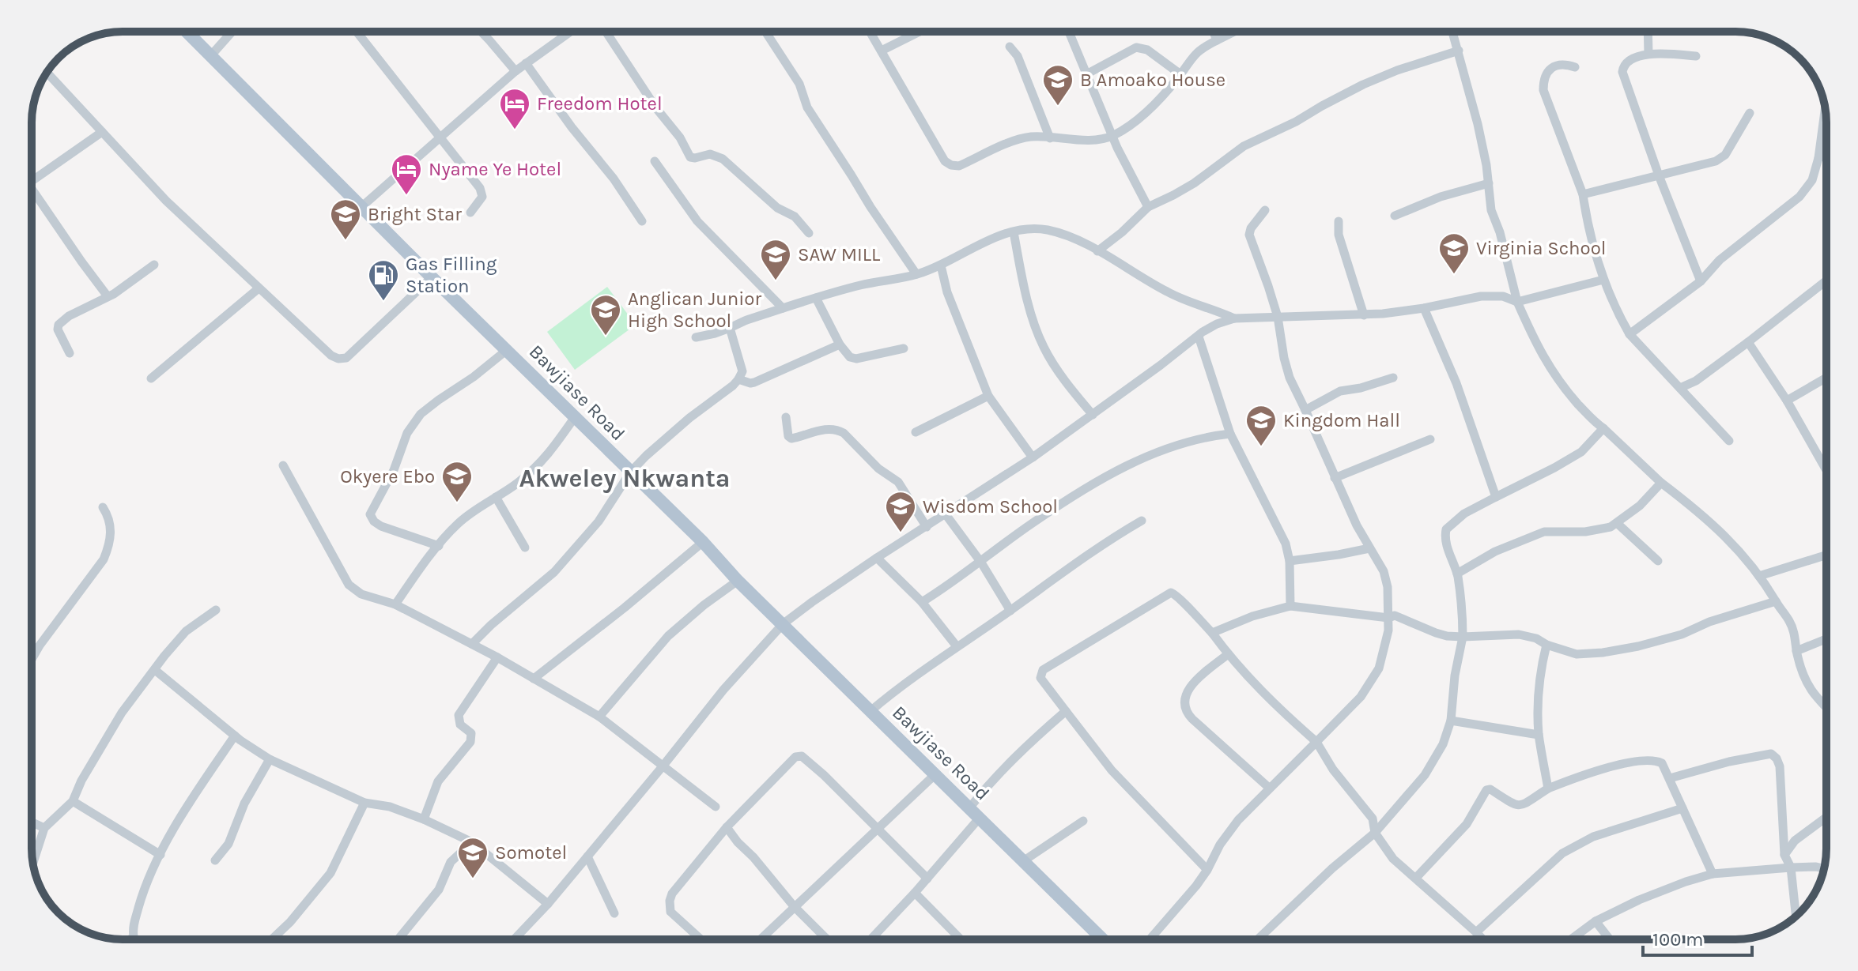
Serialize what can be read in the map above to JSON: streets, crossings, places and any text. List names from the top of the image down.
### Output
{
  "streets": {
    "main road": ["Bawjiase Road"]
  },
  "districts": ["Akweley Nkwanta"],
  "places": {
    "school or university": [
      "B Amoako House",
      "Bright Star",
      "Virginia School",
      "SAW MILL",
      "Anglican Junior High School",
      "Kingdom Hall",
      "Okyere Ebo",
      "Wisdom School",
      "Somotel"
    ],
    "hotel": ["Freedom Hotel", "Nyame Ye Hotel"],
    "fuel station": ["Gas Filling Station"]
  },
  "scale_bar": "100 m"
}
